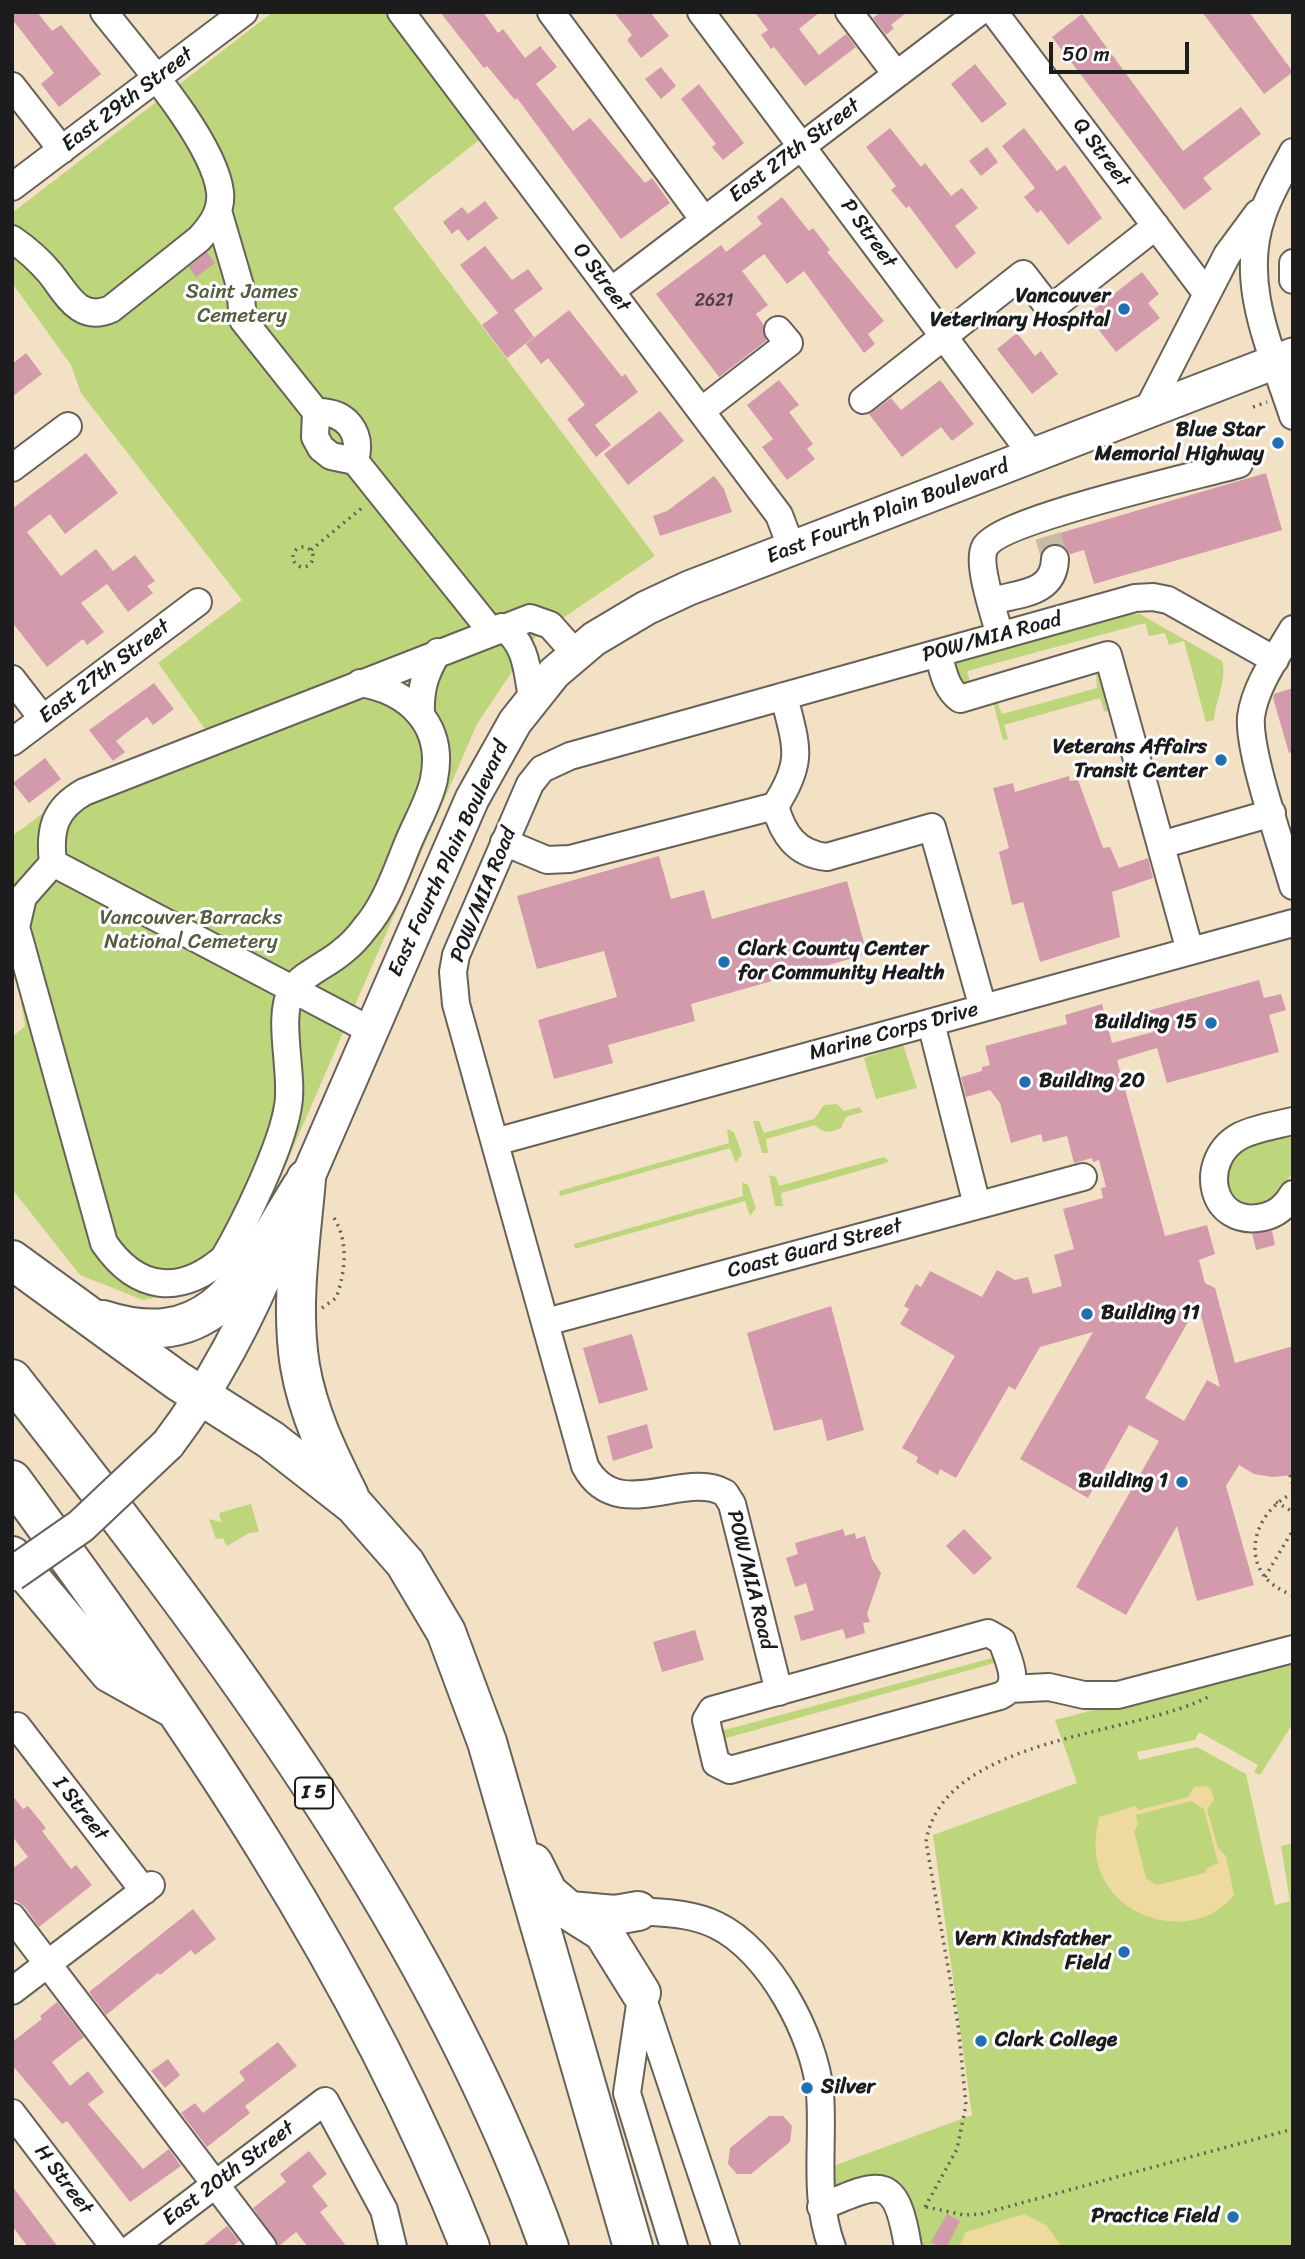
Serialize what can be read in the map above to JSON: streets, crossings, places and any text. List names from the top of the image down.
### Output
{
  "streets": {
    "highway": ["I 5"],
    "main road": ["East Fourth Plain Boulevard"],
    "street": [
      "East 29th Street",
      "East 27th Street",
      "Q Street",
      "P Street",
      "O Street",
      "POW/MIA Road",
      "Marine Corps Drive",
      "Coast Guard Street",
      "I Street",
      "East 20th Street",
      "H Street"
    ]
  },
  "crossings": [
    ["East 27th Street", "P Street"],
    ["East 27th Street", "O Street"],
    ["P Street", "East Fourth Plain Boulevard"],
    ["O Street", "East Fourth Plain Boulevard"],
    ["POW/MIA Road", "Marine Corps Drive"],
    ["POW/MIA Road", "Coast Guard Street"]
  ],
  "parks": ["Saint James Cemetery", "Vancouver Barracks National Cemetery"],
  "places": [
    "Vancouver Veterinary Hospital",
    "Blue Star Memorial Highway",
    "Veterans Affairs Transit Center",
    "Clark County Center for Community Health",
    "Building 15",
    "Building 20",
    "Building 11",
    "Building 1",
    "Vern Kindsfather Field",
    "Clark College",
    "Silver",
    "Practice Field"
  ],
  "house_numbers": ["2621"],
  "scale_bar": "50 m"
}
